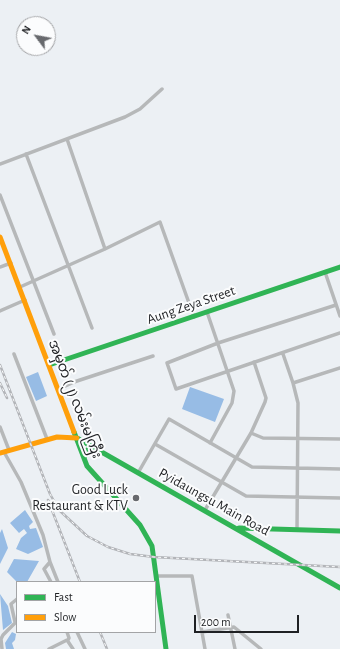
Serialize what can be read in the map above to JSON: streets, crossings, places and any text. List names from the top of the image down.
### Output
{
  "streets": {
    "main road": ["Aung Zeya Street", "အမှတ် (၂) လမ်းမကြီး", "Pyidaungsu Main Road"]
  },
  "crossings": [
    ["Aung Zeya Street", "အမှတ် (၂) လမ်းမကြီး"],
    ["အမှတ် (၂) လမ်းမကြီး", "Pyidaungsu Main Road"]
  ],
  "places": ["Good Luck Restaurant & KTV"],
  "legend": ["Fast", "Slow"],
  "scale_bar": "200 m",
  "north": "top left"
}
